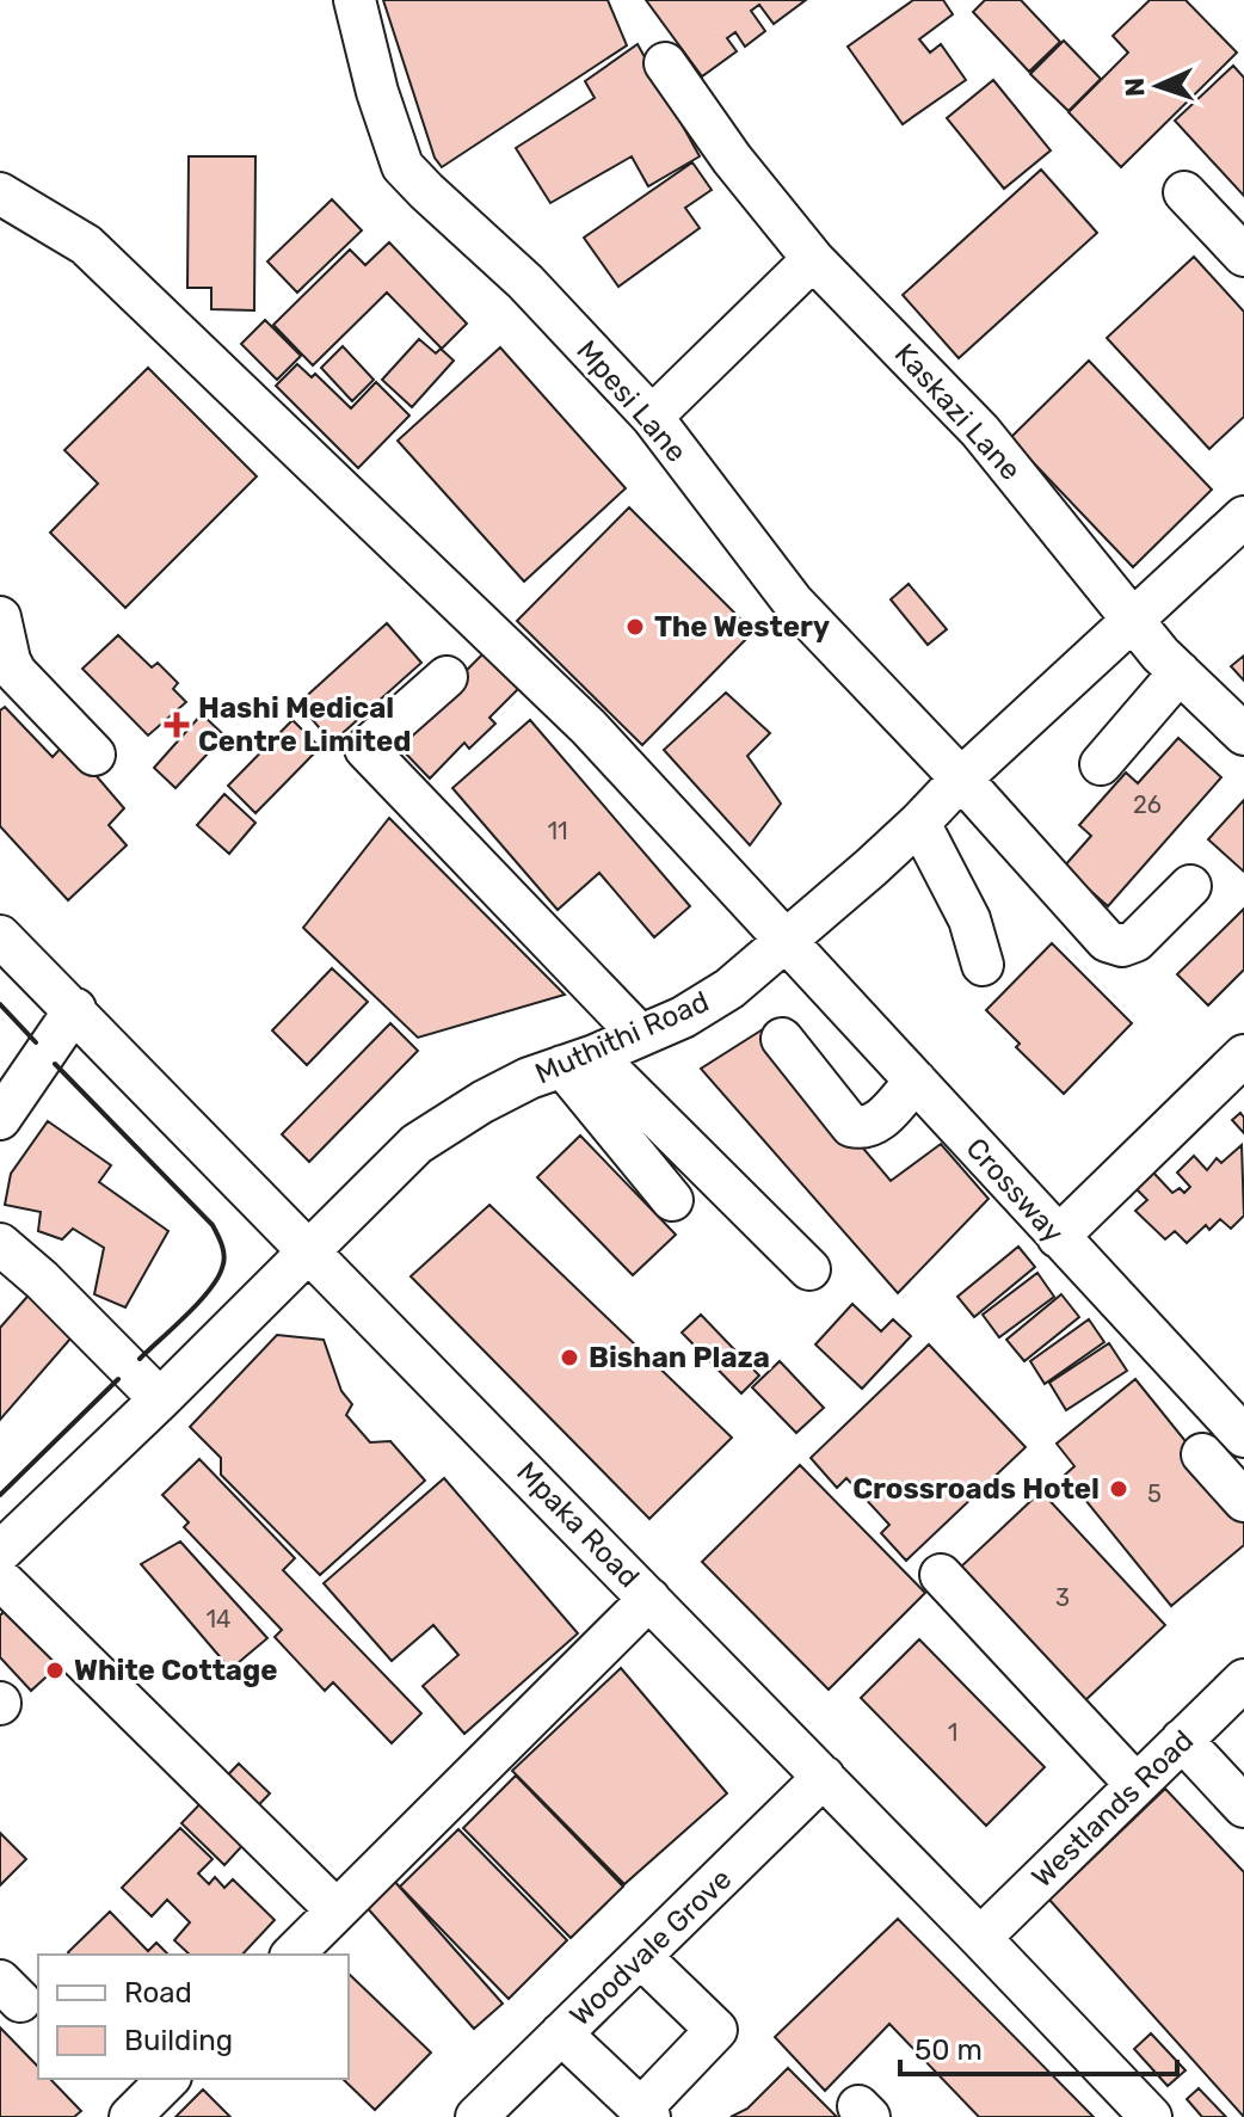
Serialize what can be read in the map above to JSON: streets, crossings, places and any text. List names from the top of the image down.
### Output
{
  "streets": {
    "street": [
      "Mpesi Lane",
      "Kaskazi Lane",
      "Muthithi Road",
      "Crossway",
      "Mpaka Road",
      "Westlands Road",
      "Woodvale Grove"
    ]
  },
  "crossings": [
    ["Mpesi Lane", "Muthithi Road"],
    ["Kaskazi Lane", "Muthithi Road"],
    ["Muthithi Road", "Crossway"],
    ["Muthithi Road", "Mpaka Road"],
    ["Mpaka Road", "Westlands Road"],
    ["Mpaka Road", "Woodvale Grove"]
  ],
  "places": {
    "other": [
      "The Westery",
      "Bishan Plaza",
      "Crossroads Hotel",
      "White Cottage"
    ],
    "health": ["Hashi Medical Centre Limited"]
  },
  "house_numbers": [
    "26",
    "11",
    "5",
    "3",
    "14",
    "1"
  ],
  "legend": ["Road", "Building"],
  "scale_bar": "50 m",
  "north": "left"
}
